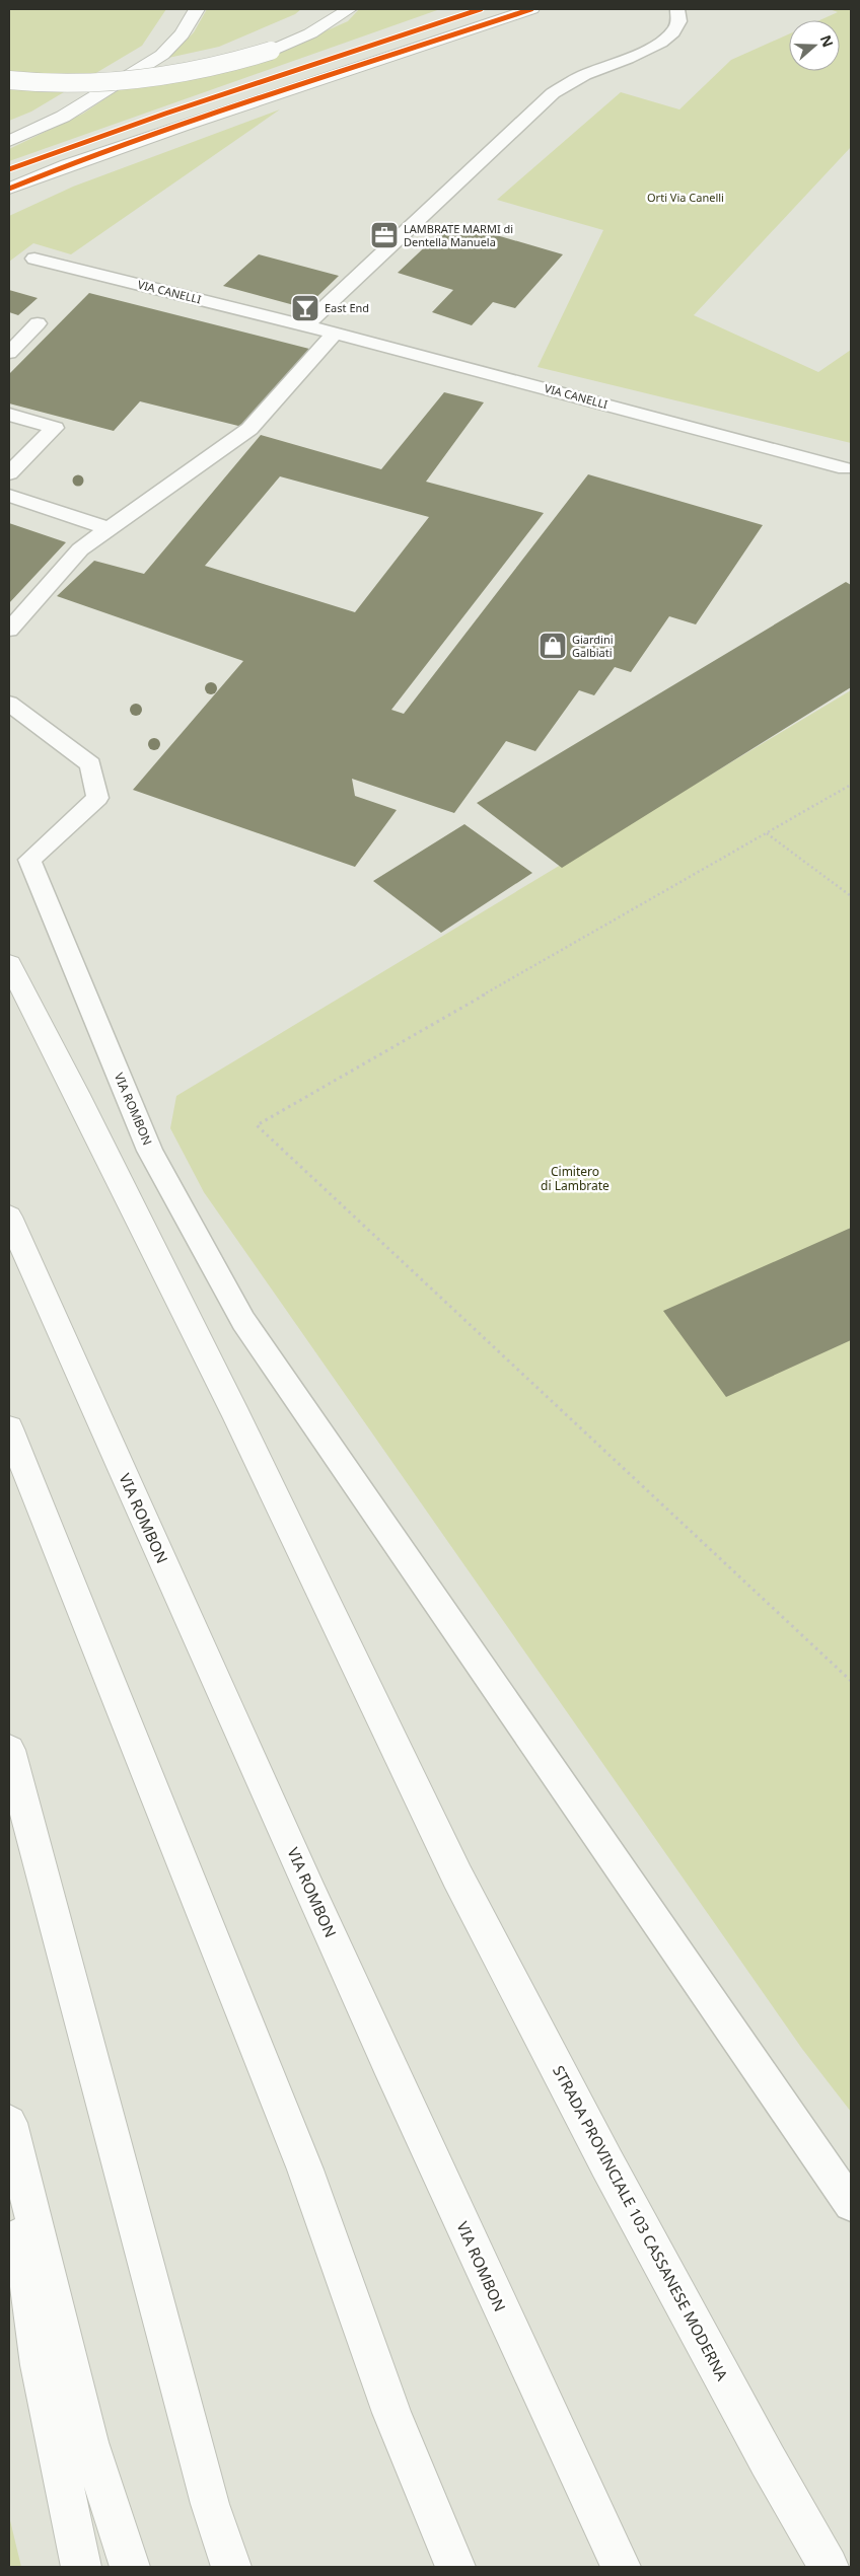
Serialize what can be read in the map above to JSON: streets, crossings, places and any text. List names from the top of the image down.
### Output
{
  "streets": {
    "main road": ["VIA ROMBON", "STRADA PROVINCIALE 103 CASSANESE MODERNA"],
    "lane": ["VIA CANELLI"]
  },
  "parks": ["Orti Via Canelli", "Cimitero di Lambrate"],
  "places": {
    "office": ["LAMBRATE MARMI di Dentella Manuela"],
    "bar": ["East End"],
    "shop": ["Giardini Galbiati"]
  },
  "north": "right"
}
